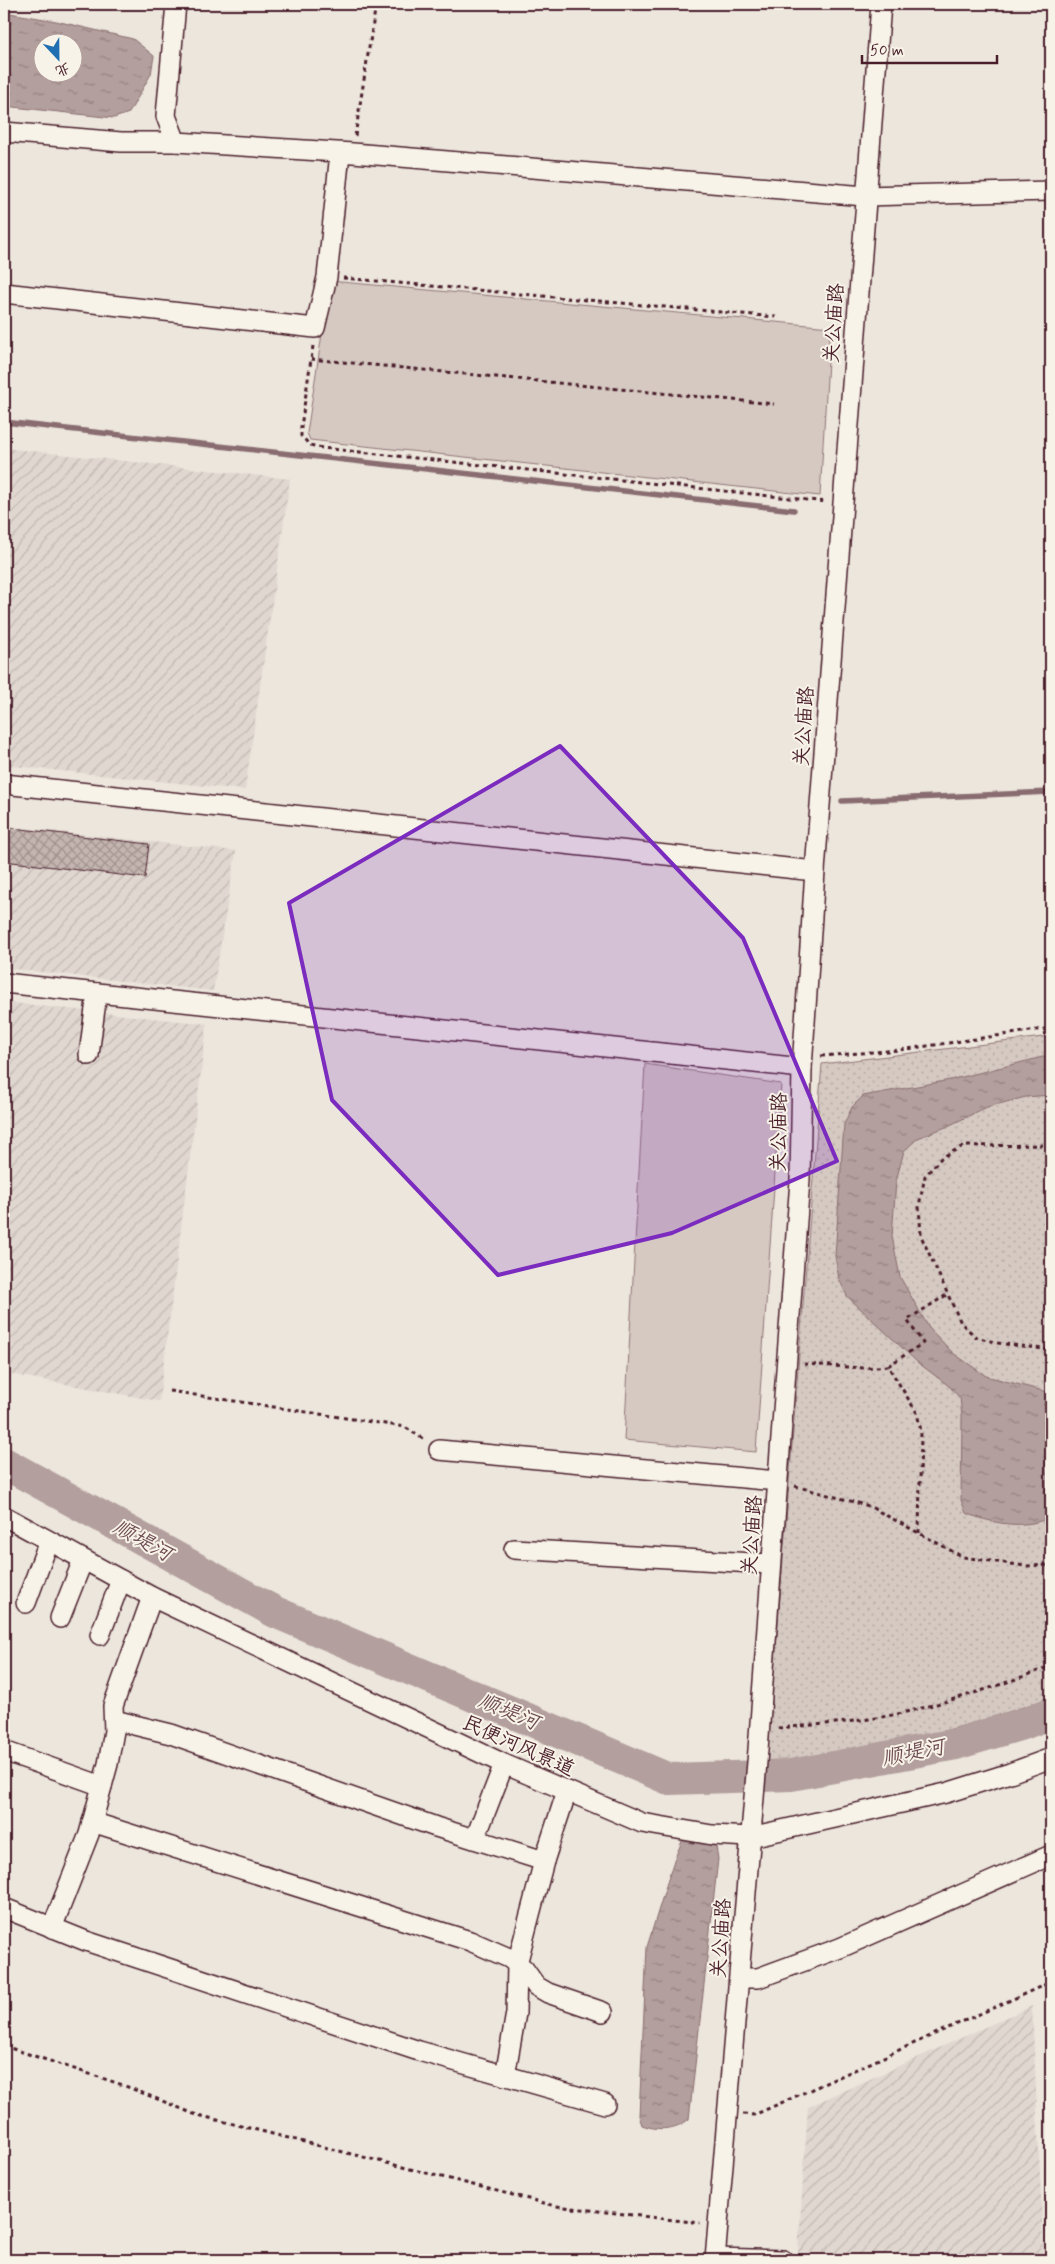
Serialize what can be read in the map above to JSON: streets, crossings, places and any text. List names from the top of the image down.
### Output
{
  "streets": {
    "street": ["关公庙路", "民便河风景道"]
  },
  "crossings": [
    ["关公庙路", "民便河风景道"]
  ],
  "water": ["顺堤河"],
  "scale_bar": "50 m",
  "north": "bottom"
}
